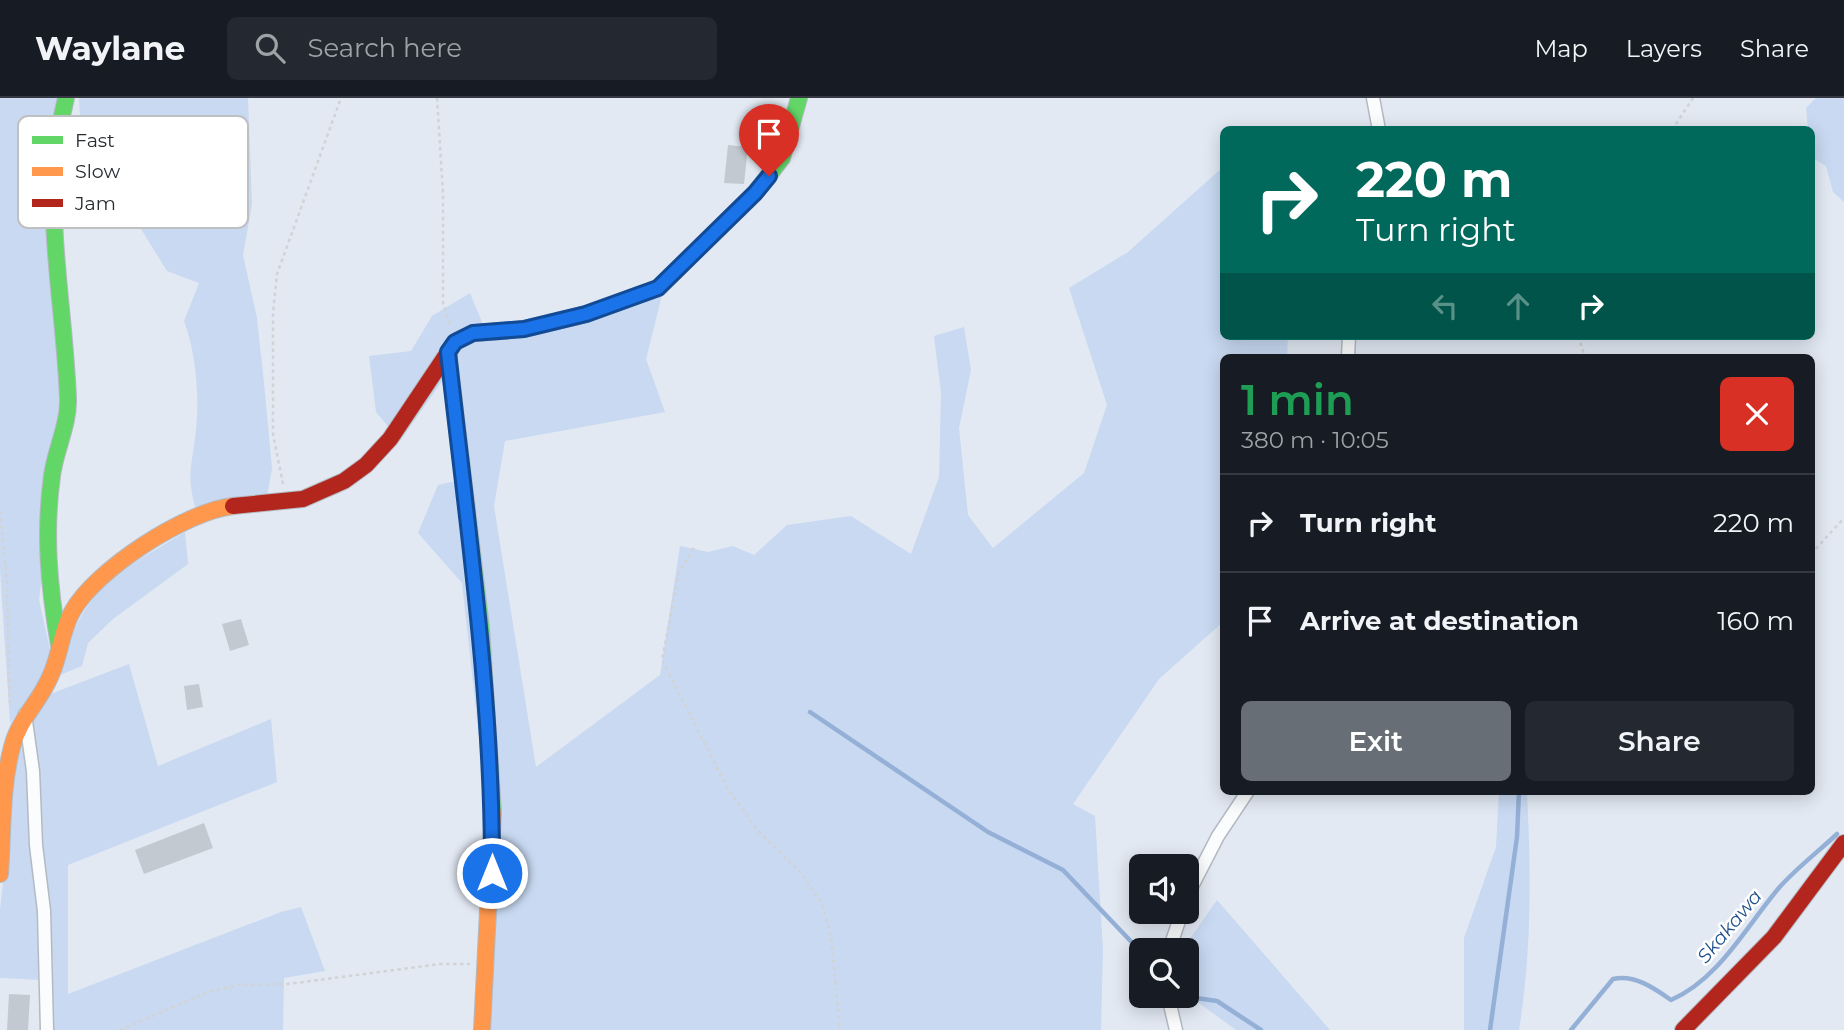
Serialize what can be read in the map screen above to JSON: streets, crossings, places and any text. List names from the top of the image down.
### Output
{
  "water": ["Skakawa"],
  "legend": ["Fast", "Slow", "Jam"],
  "page": {
    "header": "Waylane",
    "search": "Search here",
    "nav": ["Map", "Layers", "Share"],
    "turn": ["220 m", "Turn right"],
    "heading": ["1 min", "380 m · 10:05"],
    "list": [
      {
        "name": "Turn right",
        "value": "220 m"
      },
      {
        "name": "Arrive at destination",
        "value": "160 m"
      }
    ],
    "buttons": ["Exit", "Share"]
  }
}
